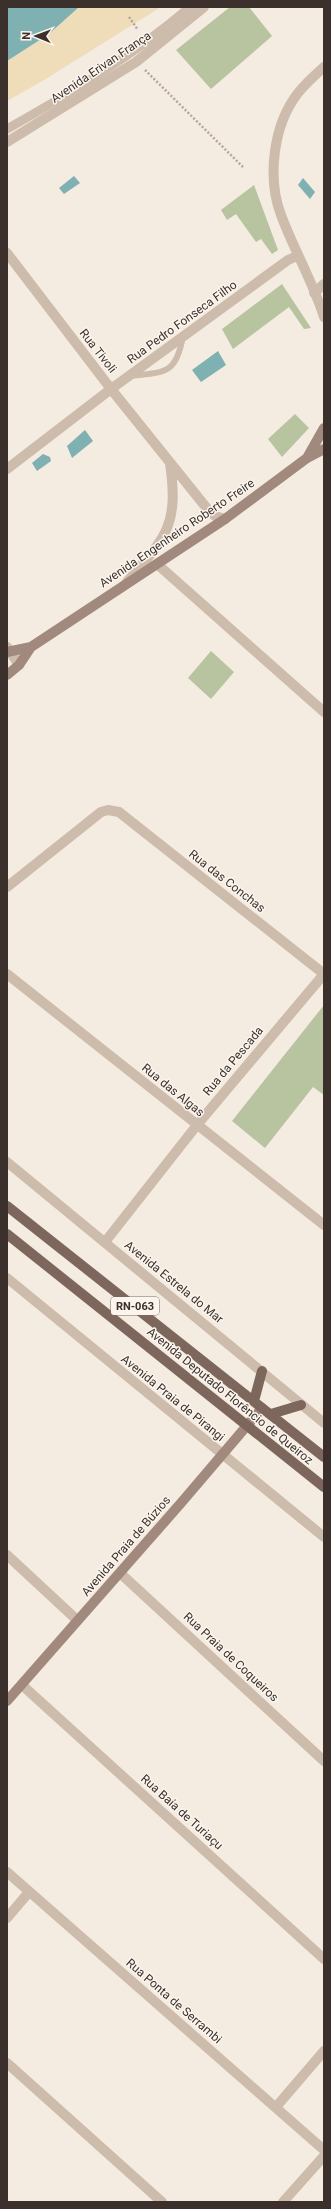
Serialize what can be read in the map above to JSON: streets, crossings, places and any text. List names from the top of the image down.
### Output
{
  "streets": {
    "main road": [
      "Avenida Engenheiro Roberto Freire",
      "RN-063",
      "Avenida Deputado Florêncio de Queiroz",
      "Avenida Praia de Búzios"
    ],
    "street": [
      "Avenida Erivan França",
      "Rua Pedro Fonseca Filho",
      "Rua Tivoli",
      "Rua das Conchas",
      "Rua da Pescada",
      "Rua das Algas",
      "Avenida Estrela do Mar",
      "Avenida Praia de Pirangi",
      "Rua Praia de Coqueiros",
      "Rua Baía de Turiaçu",
      "Rua Ponta de Serrambi"
    ]
  },
  "crossings": [
    ["Rua Pedro Fonseca Filho", "Rua Tivoli"],
    ["Rua Tivoli", "Avenida Engenheiro Roberto Freire"],
    ["Rua das Conchas", "Rua da Pescada"],
    ["Rua da Pescada", "Rua das Algas"],
    ["Rua da Pescada", "Avenida Estrela do Mar"],
    ["Avenida Deputado Florêncio de Queiroz", "Avenida Praia de Búzios"],
    ["Avenida Praia de Pirangi", "Avenida Praia de Búzios"],
    ["Avenida Praia de Búzios", "Rua Praia de Coqueiros"],
    ["Avenida Praia de Búzios", "Rua Baía de Turiaçu"]
  ],
  "north": "left"
}
